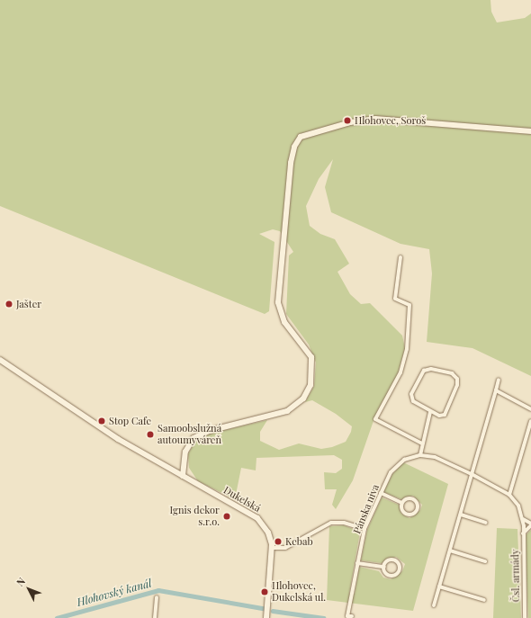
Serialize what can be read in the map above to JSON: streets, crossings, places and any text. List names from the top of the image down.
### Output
{
  "streets": {
    "main road": ["Dukelská"],
    "street": ["Pánska niva", "Čsl. armády"]
  },
  "water": ["Hlohovský kanál"],
  "places": [
    "Hlohovec, Soroš",
    "Jašter",
    "Stop Cafe",
    "Samoobslužná autoumyváreň",
    "Ignis dekor s.r.o.",
    "Kebab",
    "Hlohovec, Dukelská ul."
  ],
  "north": "top left"
}
